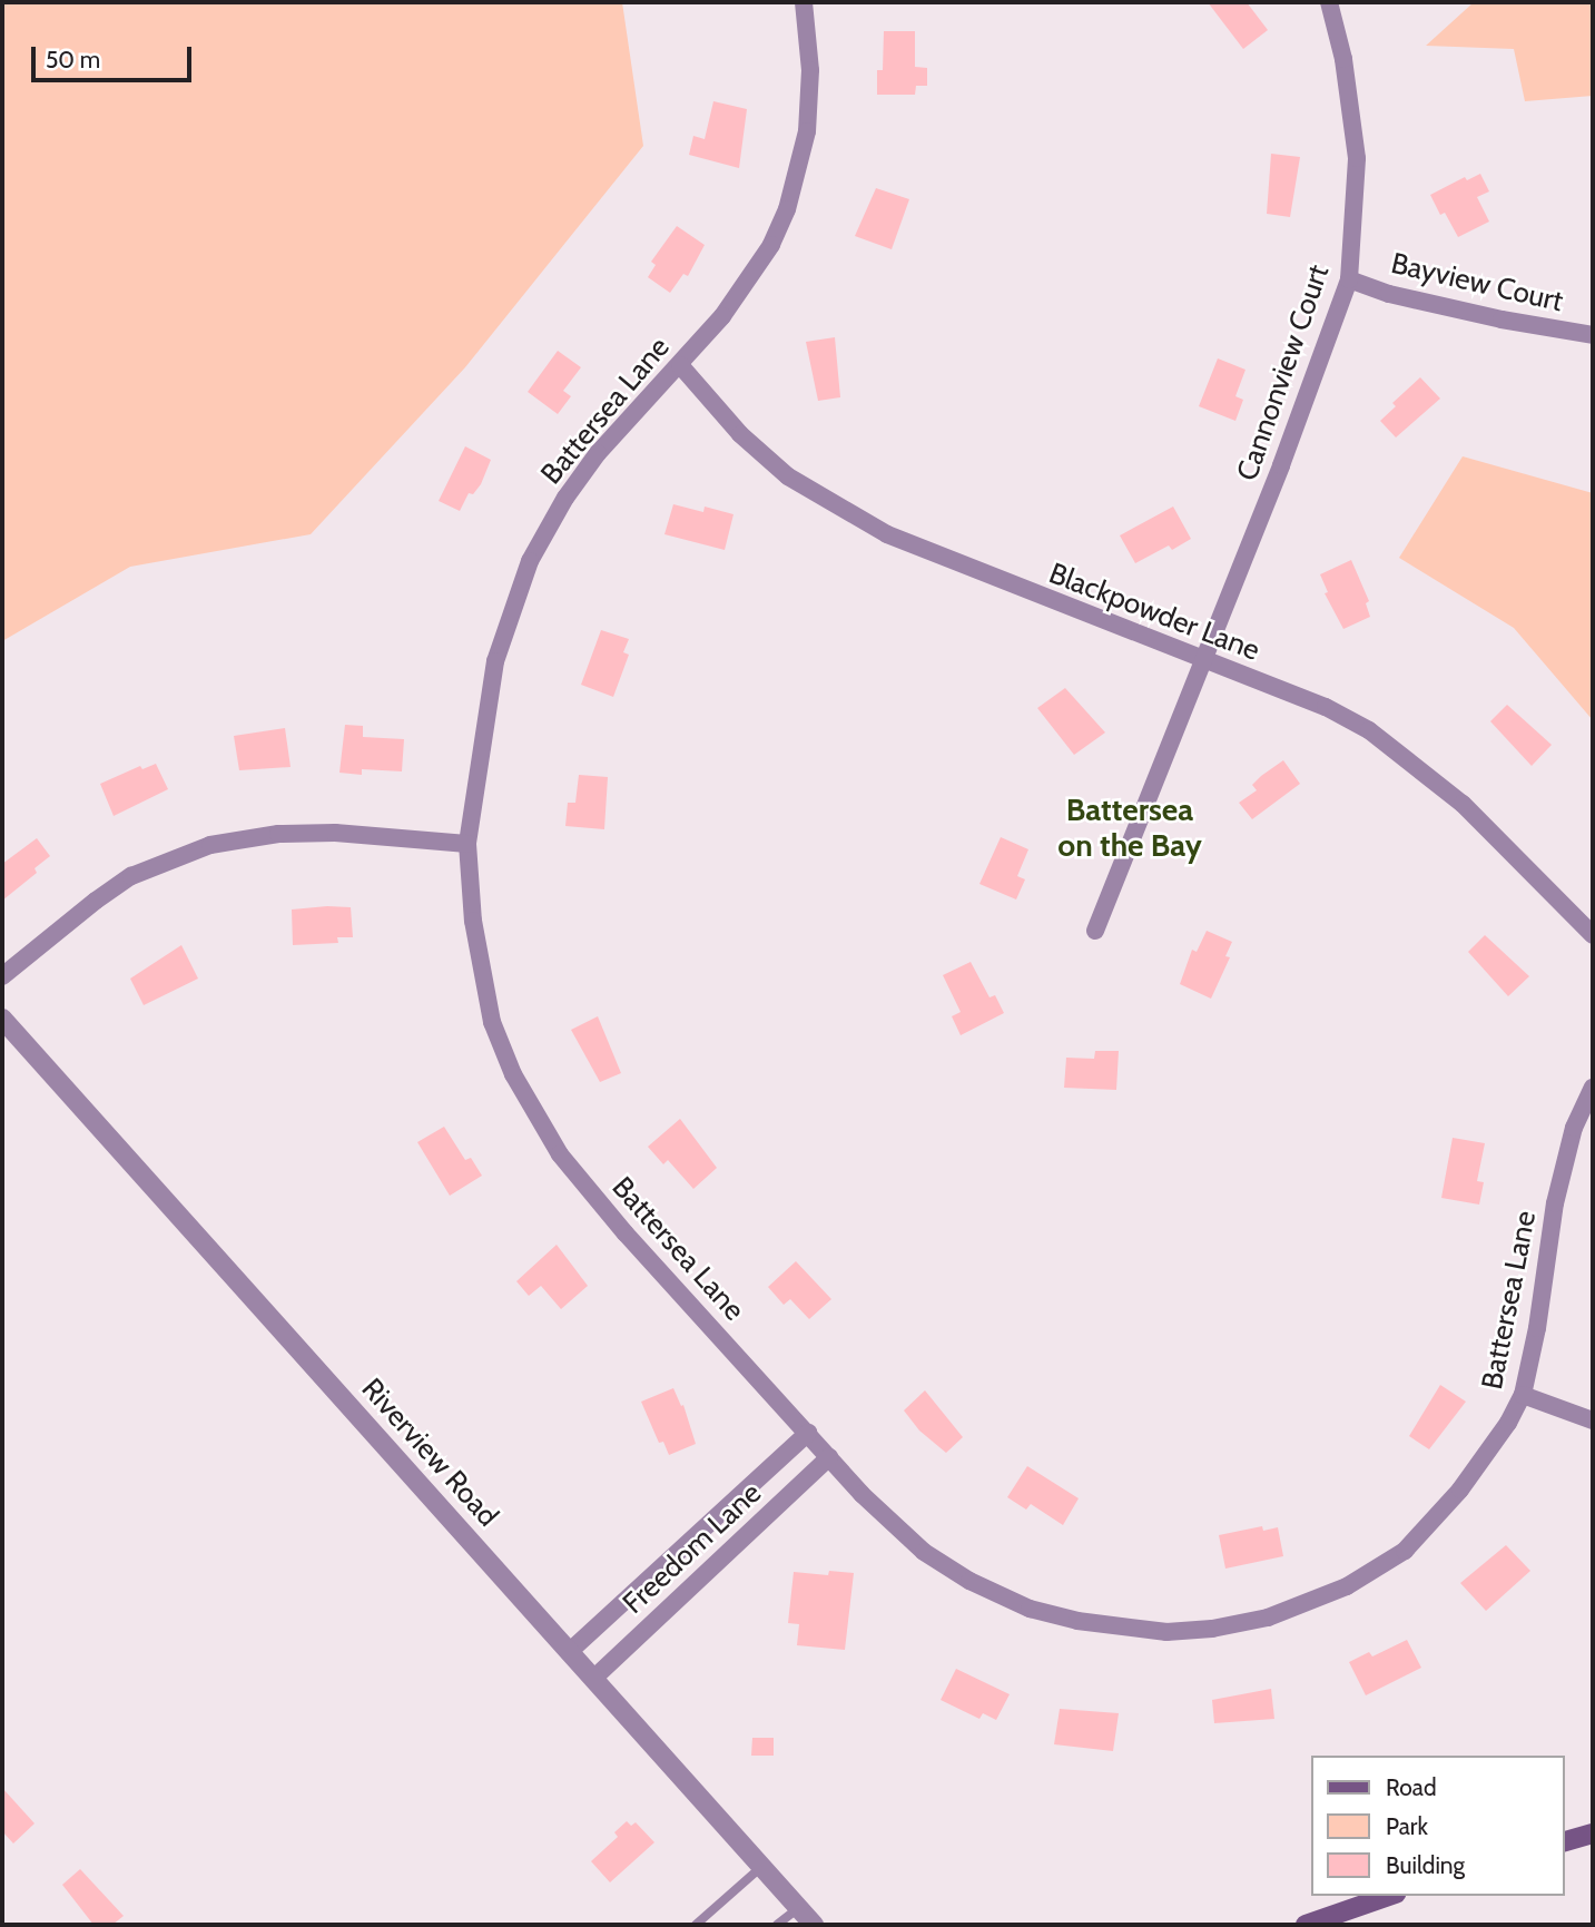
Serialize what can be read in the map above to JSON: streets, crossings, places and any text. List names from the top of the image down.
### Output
{
  "streets": {
    "street": [
      "Bayview Court",
      "Cannonview Court",
      "Battersea Lane",
      "Blackpowder Lane",
      "Riverview Road",
      "Freedom Lane"
    ]
  },
  "crossings": [
    ["Bayview Court", "Cannonview Court"],
    ["Cannonview Court", "Blackpowder Lane"],
    ["Battersea Lane", "Blackpowder Lane"],
    ["Battersea Lane", "Freedom Lane"],
    ["Riverview Road", "Freedom Lane"]
  ],
  "districts": ["Battersea on the Bay"],
  "legend": ["Road", "Park", "Building"],
  "scale_bar": "50 m"
}
